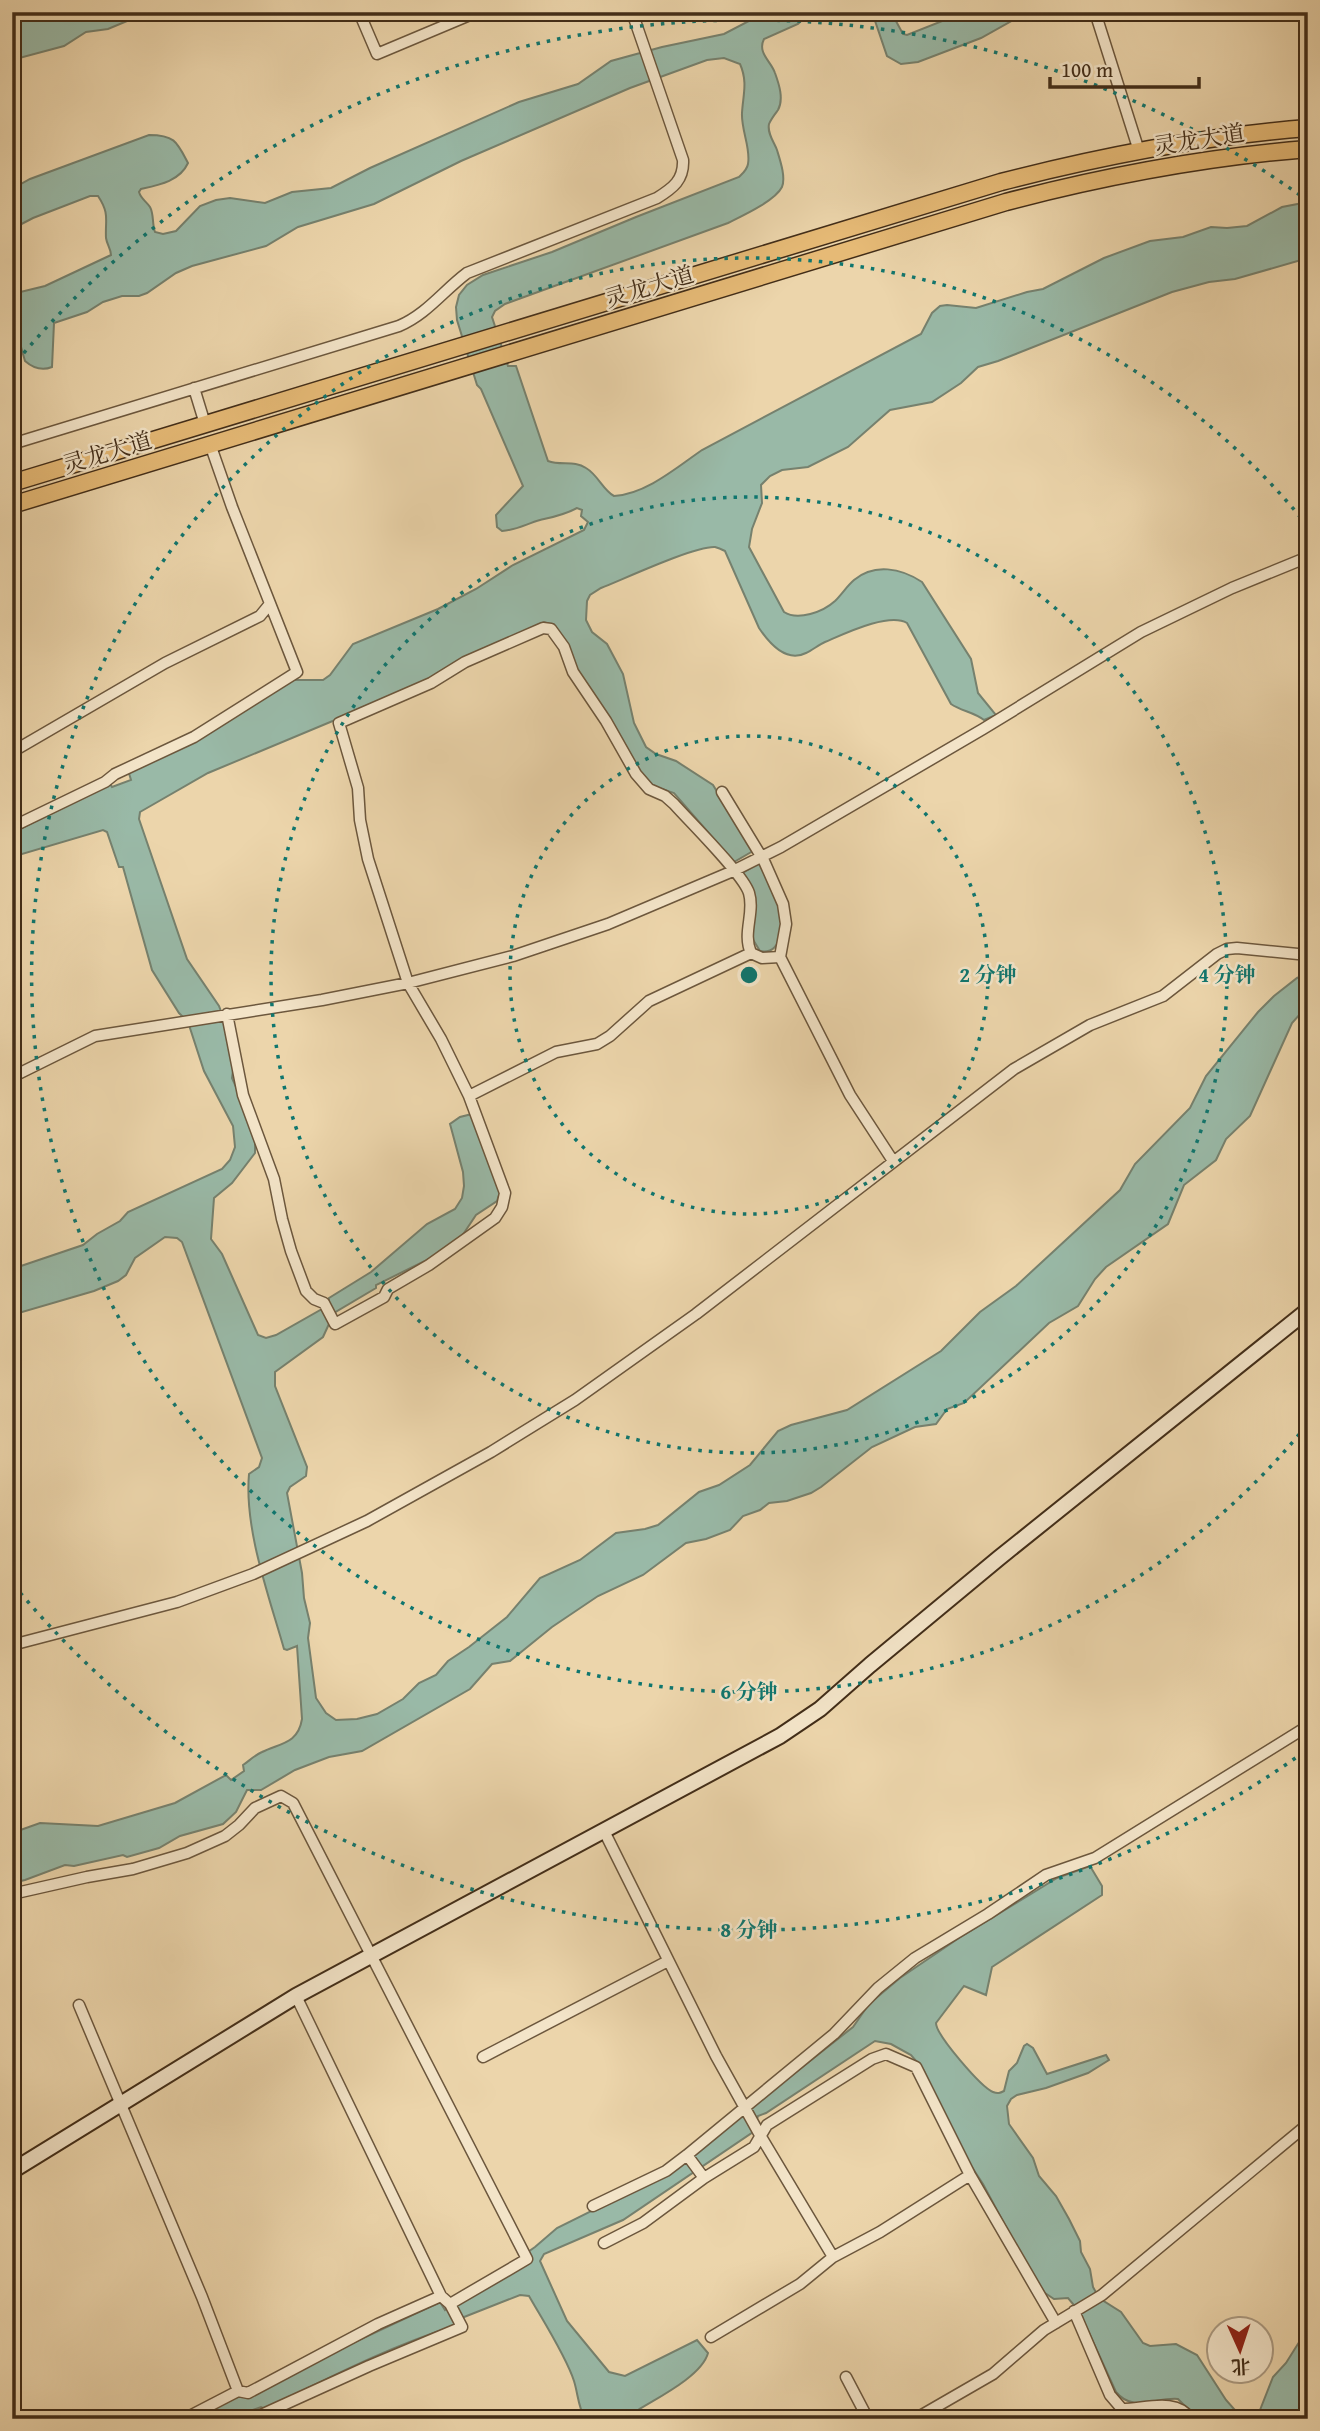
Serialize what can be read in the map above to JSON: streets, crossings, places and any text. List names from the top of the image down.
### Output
{
  "streets": {
    "main road": ["灵龙大道"]
  },
  "scale_bar": "100 m",
  "north": "bottom",
  "rings": [
    "2 分钟",
    "4 分钟",
    "6 分钟",
    "8 分钟"
  ]
}
